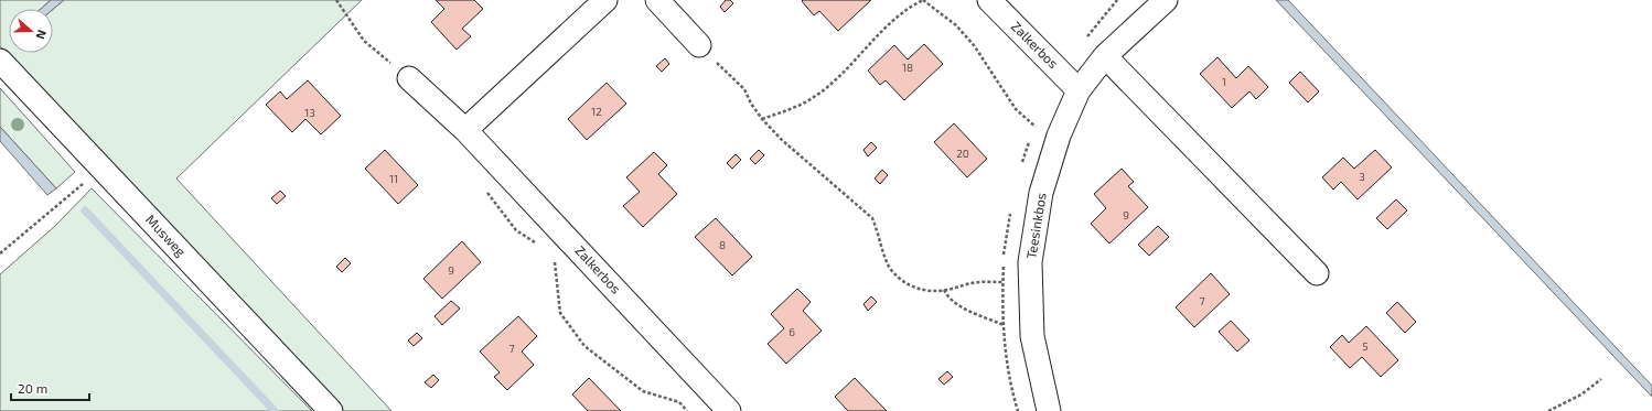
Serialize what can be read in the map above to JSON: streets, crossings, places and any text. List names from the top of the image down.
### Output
{
  "streets": {
    "street": ["Zalkerbos", "Teesinkbos", "Musweg"]
  },
  "crossings": [
    ["Zalkerbos", "Teesinkbos"]
  ],
  "house_numbers": [
    "18",
    "1",
    "12",
    "13",
    "20",
    "3",
    "11",
    "9",
    "8",
    "9",
    "7",
    "6",
    "5",
    "7"
  ],
  "scale_bar": "20 m",
  "north": "right"
}
